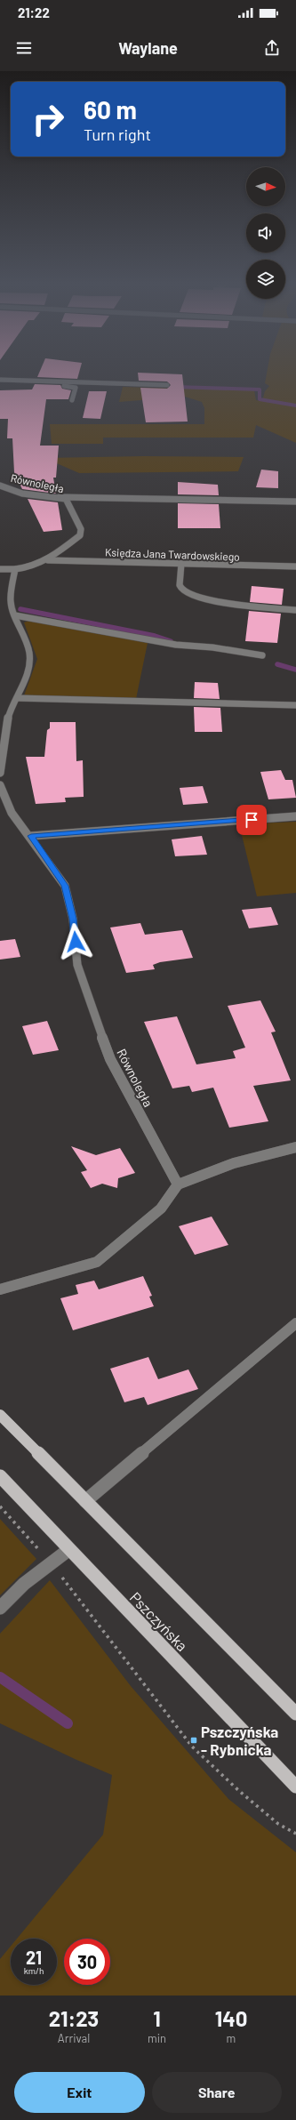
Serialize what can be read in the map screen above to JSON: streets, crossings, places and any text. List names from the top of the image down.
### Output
{
  "streets": {
    "main road": ["Pszczyńska"],
    "street": ["Równoległa", "Księdza Jana Twardowskiego"]
  },
  "crossings": [
    ["Równoległa", "Księdza Jana Twardowskiego"]
  ],
  "places": {
    "transit": ["Pszczyńska - Rybnicka"]
  },
  "north": "right",
  "page": {
    "status": "21:22",
    "header": "Waylane",
    "turn": ["60 m", "Turn right"],
    "speed": "21 km/h",
    "limit": "30",
    "eta": [
      "21:23",
      "Arrival",
      "1",
      "min",
      "140",
      "m"
    ],
    "buttons": ["Exit", "Share"]
  }
}
